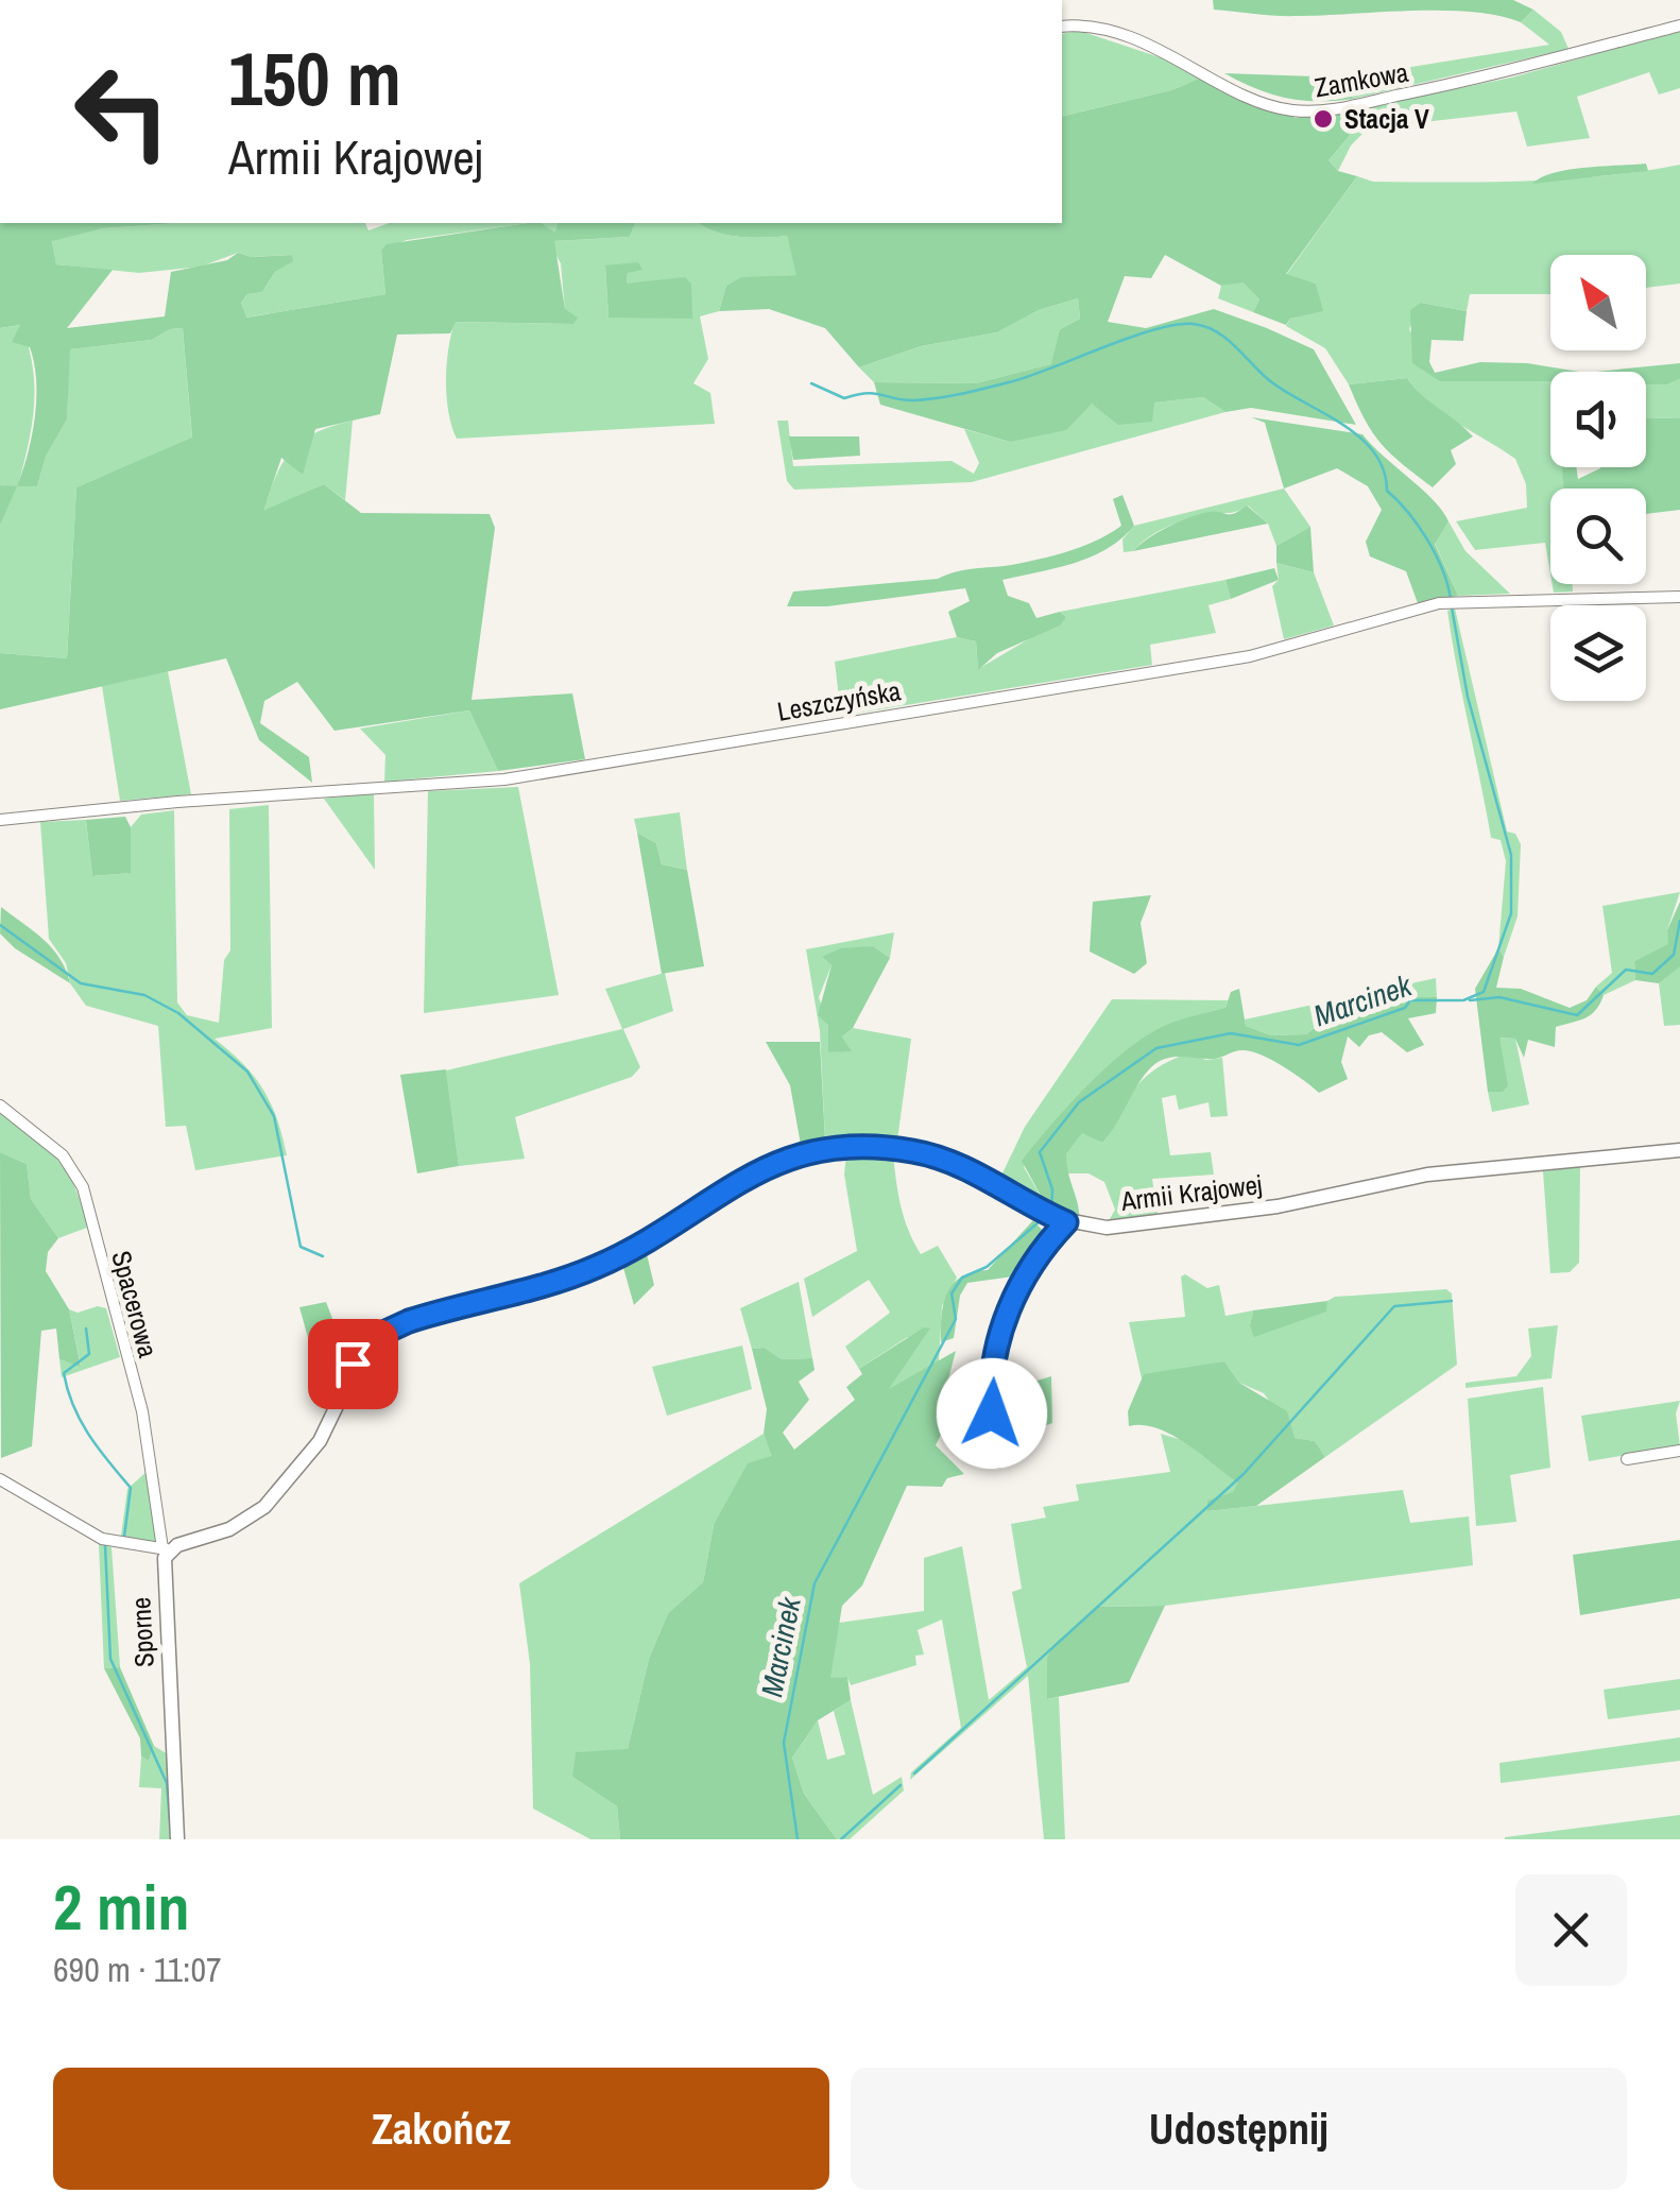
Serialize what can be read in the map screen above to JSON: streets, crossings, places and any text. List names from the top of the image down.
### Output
{
  "streets": {
    "street": [
      "Zamkowa",
      "Leszczyńska",
      "Armii Krajowej",
      "Spacerowa",
      "Sporne"
    ]
  },
  "crossings": [
    ["Armii Krajowej", "Spacerowa"],
    ["Armii Krajowej", "Sporne"],
    ["Spacerowa", "Sporne"]
  ],
  "water": ["Marcinek"],
  "places": ["Stacja V"],
  "north": "top left",
  "page": {
    "turn": ["150 m", "Armii Krajowej"],
    "heading": ["2 min", "690 m · 11:07"],
    "buttons": ["Zakończ", "Udostępnij"]
  }
}
